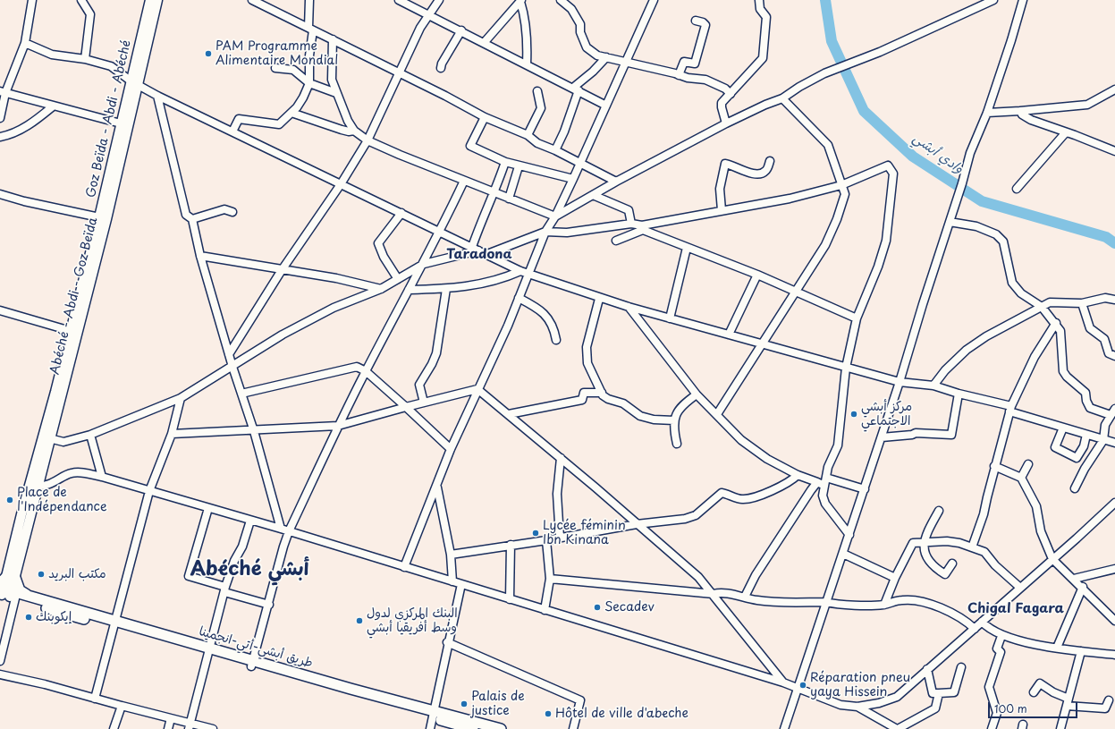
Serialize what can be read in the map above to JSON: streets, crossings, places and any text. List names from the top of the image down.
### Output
{
  "streets": {
    "main road": ["Goz Beïda - Abdi - Abéché", "Abéché - Abdi - Goz Beïda"]
  },
  "crossings": [
    ["Goz Beïda - Abdi - Abéché", "Abéché - Abdi - Goz Beïda"]
  ],
  "districts": ["Taradona", "Abéché أبشي", "Chigal Fagara"],
  "water": ["وادي أبشي"],
  "places": [
    "PAM Programme Alimentaire Mondial",
    "مركز أبشي الاجتماعي",
    "Place de l'Indépendance",
    "Lycée féminin Ibn Kinana",
    "مكتب البريد",
    "Secadev",
    "إيكوبنك",
    "البنك المركزي لدول وسط أفريقيا أبشي",
    "Réparation pneu yaya Hissein",
    "Palais de justice",
    "Hôtel de ville d'abeche"
  ],
  "scale_bar": "100 m"
}
